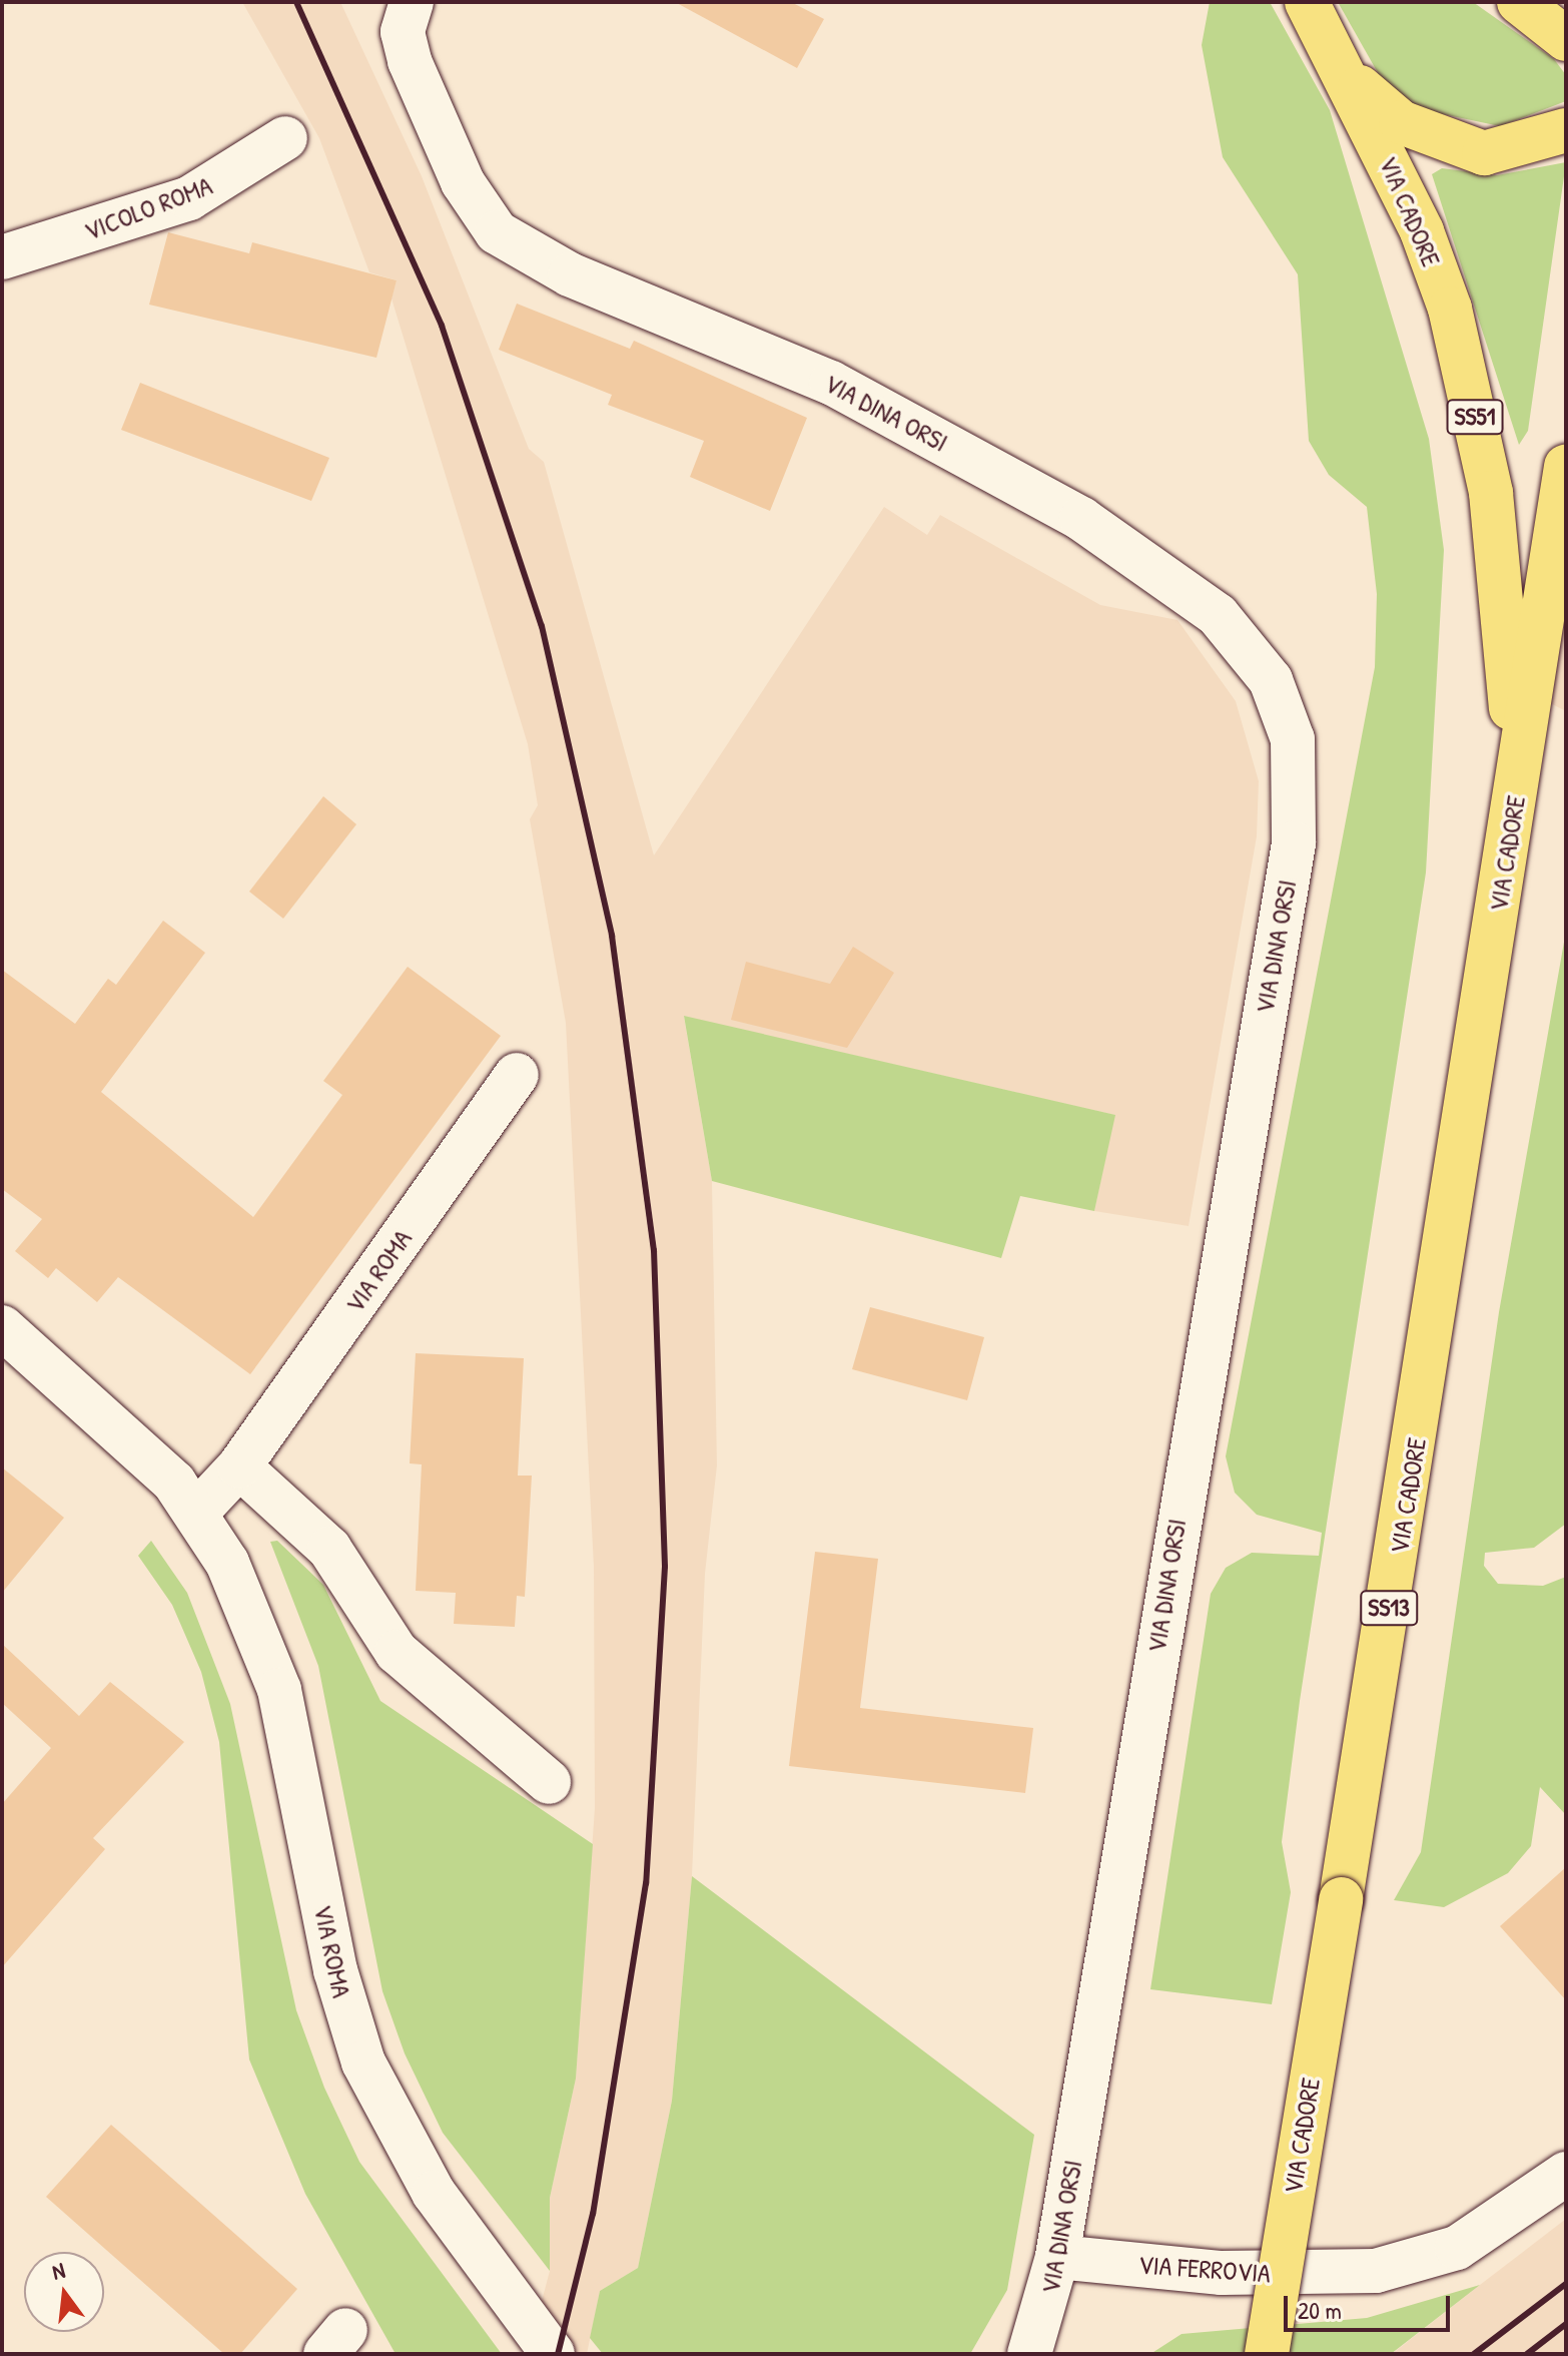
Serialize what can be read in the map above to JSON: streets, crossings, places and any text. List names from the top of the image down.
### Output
{
  "streets": {
    "main road": ["VIA CADORE", "SS51", "SS13"],
    "street": [
      "VICOLO ROMA",
      "VIA DINA ORSI",
      "VIA ROMA",
      "VIA FERROVIA"
    ]
  },
  "crossings": [
    ["VIA DINA ORSI", "VIA FERROVIA"]
  ],
  "scale_bar": "20 m",
  "north": "top"
}
